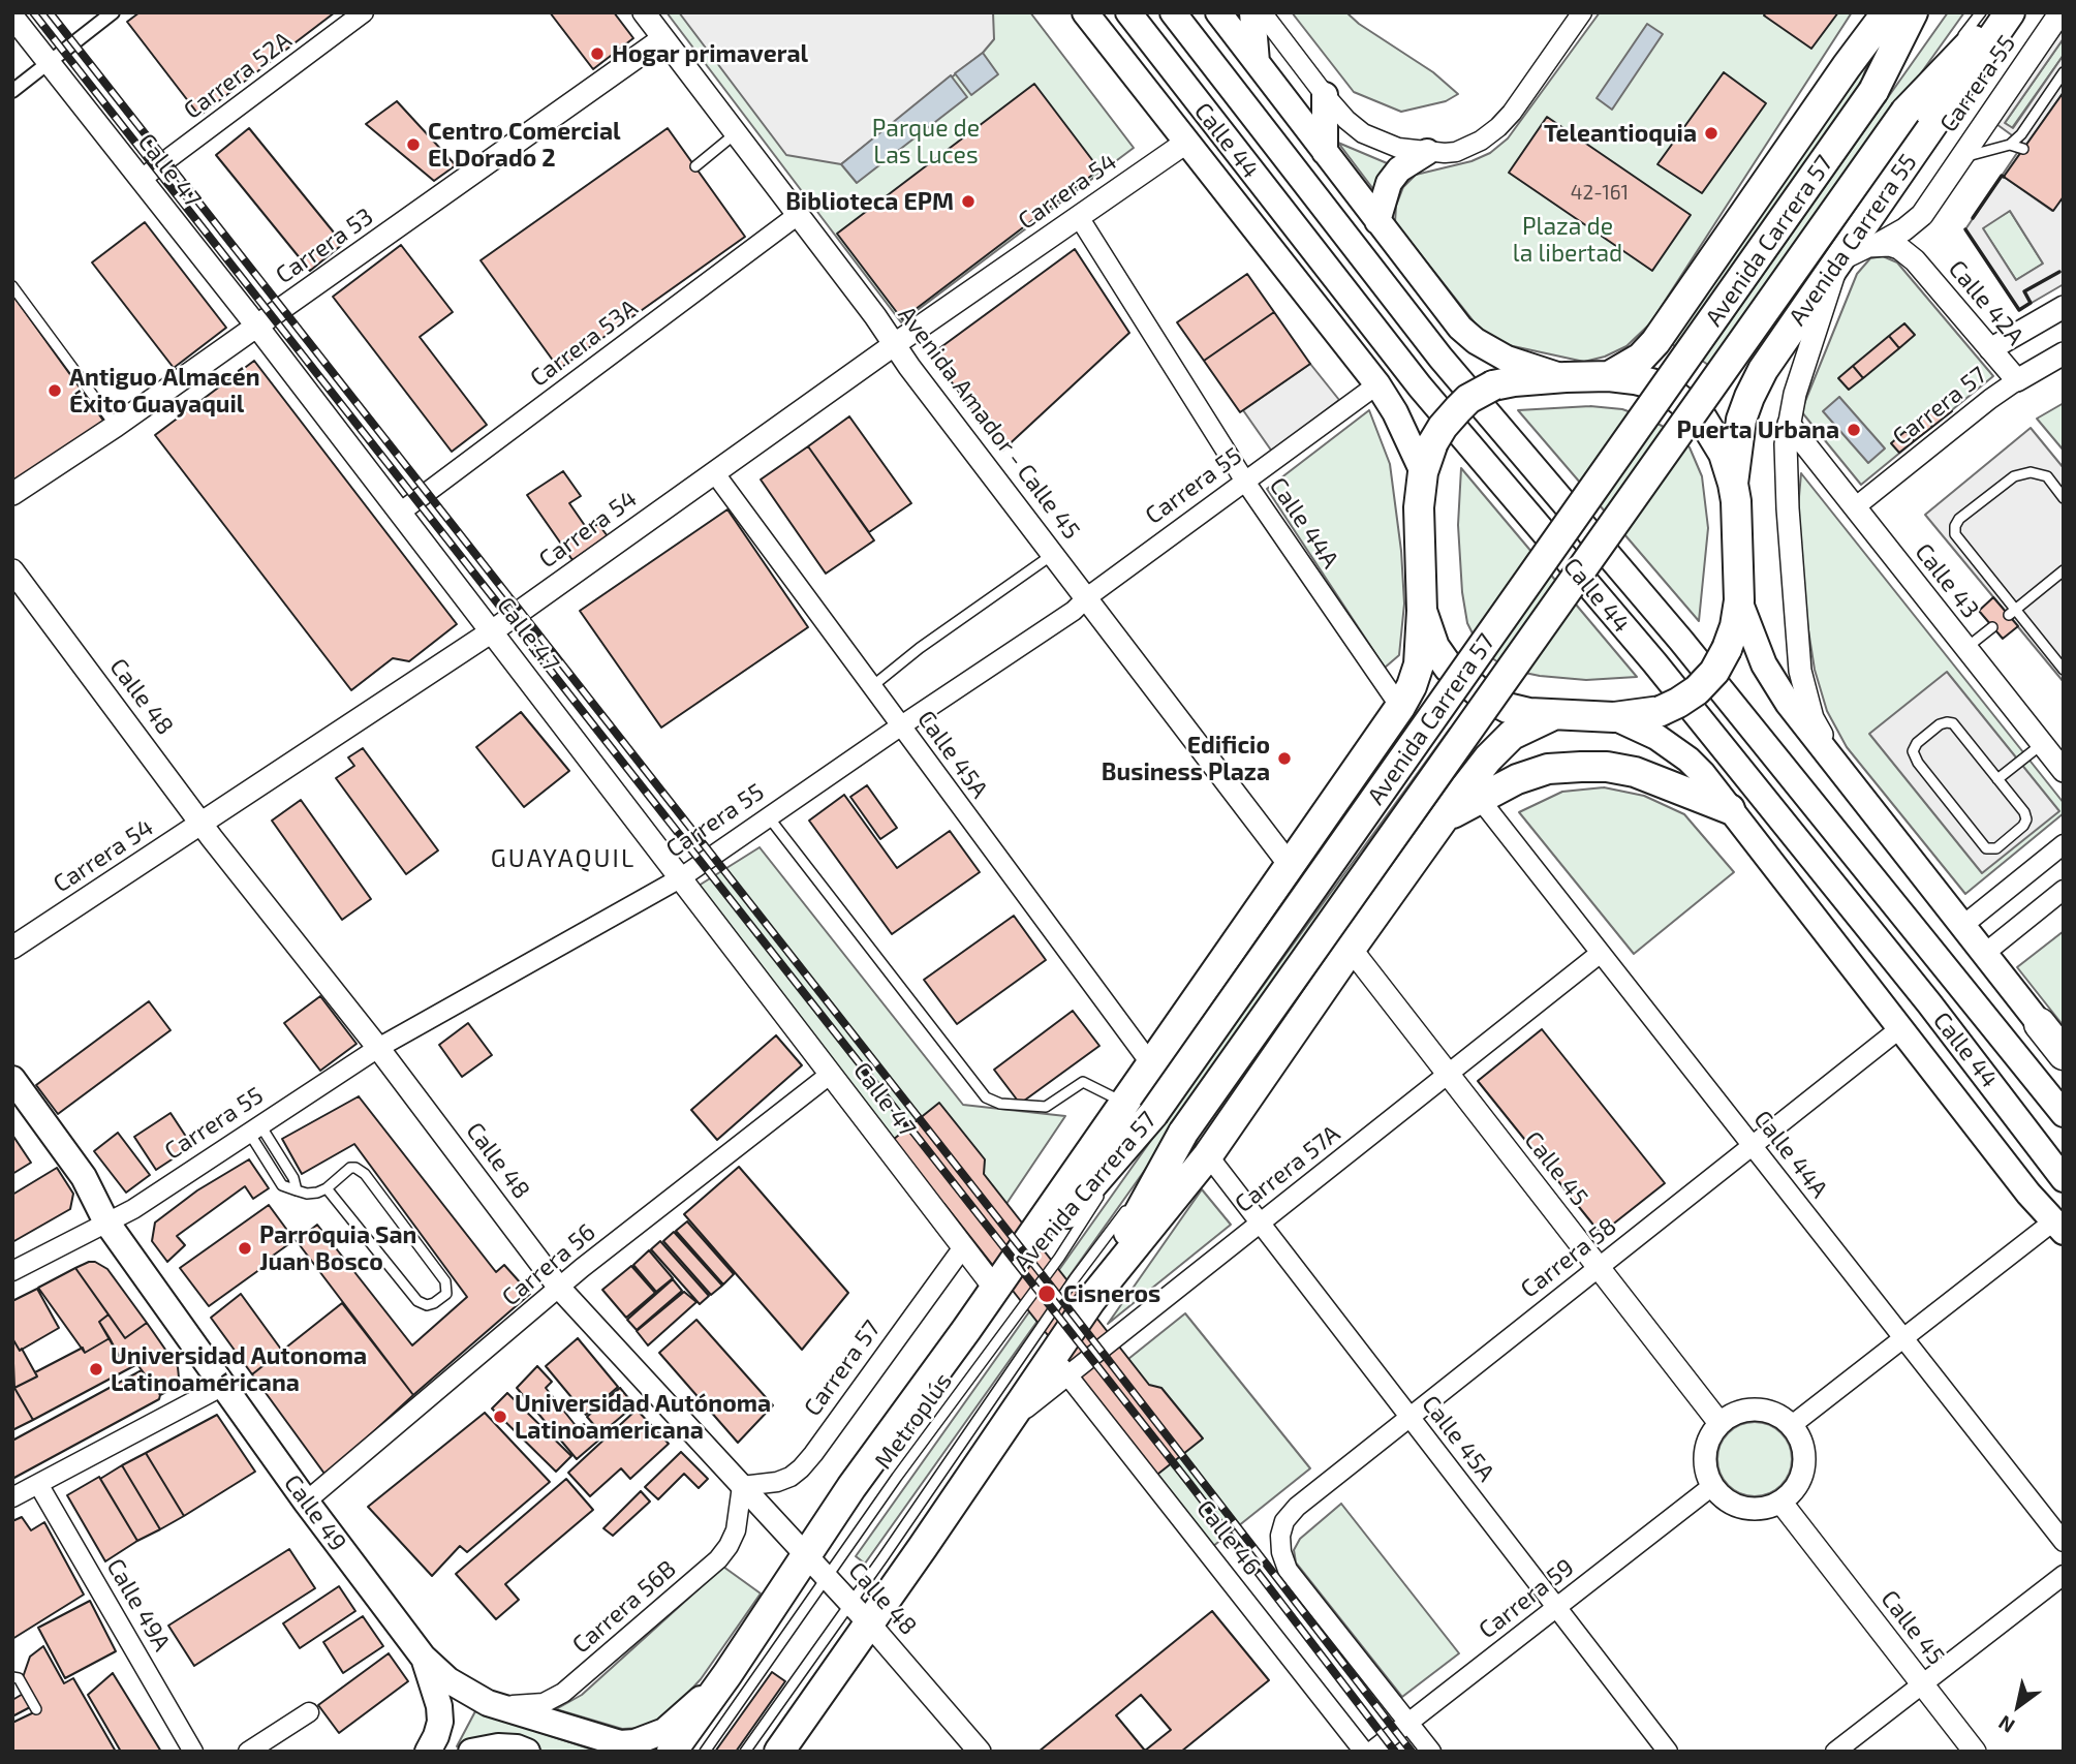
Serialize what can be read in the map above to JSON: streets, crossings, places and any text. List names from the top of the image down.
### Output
{
  "streets": {
    "main road": [
      "Calle 44",
      "Avenida Carrera 55",
      "Avenida Carrera 57",
      "Calle 49"
    ],
    "street": [
      "Carrera 52A",
      "Carrera 55",
      "Calle 47",
      "Carrera 54",
      "Carrera 53",
      "Calle 42A",
      "Carrera 53A",
      "Carrera 57",
      "Avenida Amador - Calle 45",
      "Calle 44A",
      "Calle 43",
      "Calle 48",
      "Calle 45A",
      "Carrera 57A",
      "Calle 45",
      "Carrera 58",
      "Carrera 56",
      "Calle 46",
      "Carrera 59",
      "Calle 49A",
      "Carrera 56B"
    ],
    "lane": ["Metroplús"]
  },
  "crossings": [
    ["Carrera 52A", "Calle 47"],
    ["Carrera 55", "Calle 44"],
    ["Carrera 55", "Calle 47"],
    ["Carrera 55", "Calle 42A"],
    ["Carrera 55", "Avenida Amador - Calle 45"],
    ["Carrera 55", "Calle 44A"],
    ["Carrera 55", "Calle 48"],
    ["Carrera 55", "Calle 45A"],
    ["Carrera 55", "Calle 49"],
    ["Calle 44", "Carrera 54"],
    ["Calle 44", "Carrera 58"],
    ["Calle 47", "Carrera 54"],
    ["Calle 47", "Avenida Carrera 57"],
    ["Calle 47", "Carrera 53"],
    ["Calle 47", "Carrera 53A"],
    ["Calle 47", "Carrera 57"],
    ["Calle 47", "Carrera 56"],
    ["Carrera 54", "Avenida Amador - Calle 45"],
    ["Carrera 54", "Calle 44A"],
    ["Carrera 54", "Calle 48"],
    ["Carrera 54", "Calle 45A"],
    ["Avenida Carrera 57", "Avenida Amador - Calle 45"],
    ["Avenida Carrera 57", "Calle 44A"],
    ["Avenida Carrera 57", "Calle 48"],
    ["Avenida Carrera 57", "Calle 45A"],
    ["Avenida Carrera 57", "Carrera 57A"],
    ["Avenida Carrera 57", "Calle 45"],
    ["Avenida Carrera 57", "Metroplús"],
    ["Avenida Carrera 57", "Calle 49"],
    ["Avenida Carrera 57", "Calle 46"],
    ["Carrera 53", "Avenida Amador - Calle 45"],
    ["Calle 42A", "Carrera 57"],
    ["Carrera 53A", "Avenida Amador - Calle 45"],
    ["Carrera 57", "Calle 43"],
    ["Carrera 57", "Calle 48"],
    ["Carrera 57", "Carrera 56B"],
    ["Calle 44A", "Carrera 57A"],
    ["Calle 44A", "Carrera 58"],
    ["Calle 48", "Carrera 56"],
    ["Calle 48", "Metroplús"],
    ["Calle 48", "Carrera 56B"],
    ["Calle 45A", "Carrera 57A"],
    ["Calle 45A", "Carrera 58"],
    ["Calle 45A", "Carrera 59"],
    ["Carrera 57A", "Calle 45"],
    ["Carrera 57A", "Calle 46"],
    ["Calle 45", "Carrera 58"],
    ["Calle 45", "Carrera 59"],
    ["Carrera 58", "Calle 46"],
    ["Carrera 56", "Calle 49"],
    ["Calle 49", "Carrera 56B"],
    ["Calle 46", "Carrera 59"]
  ],
  "districts": ["GUAYAQUIL"],
  "parks": ["Parque de Las Luces", "Plaza de la libertad"],
  "places": [
    "Hogar primaveral",
    "Teleantioquia",
    "Centro Comercial El Dorado 2",
    "Biblioteca EPM",
    "Antiguo Almacén Éxito Guayaquil",
    "Puerta Urbana",
    "Edificio Business Plaza",
    "Parroquia San Juan Bosco",
    "Cisneros",
    "Universidad Autonoma Latinoaméricana",
    "Universidad Autónoma Latinoamericana"
  ],
  "house_numbers": ["42-161"],
  "north": "bottom left"
}
